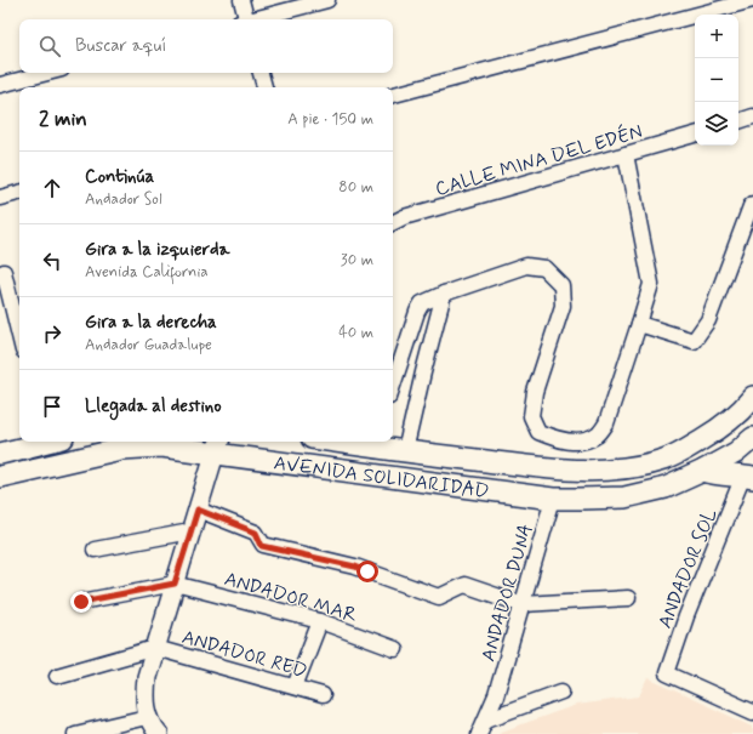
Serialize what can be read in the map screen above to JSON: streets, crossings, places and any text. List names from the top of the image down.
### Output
{
  "streets": {
    "main road": ["AVENIDA SOLIDARIDAD"],
    "street": [
      "CALLE MINA DEL EDÉN",
      "ANDADOR SOL",
      "ANDADOR DUNA",
      "ANDADOR MAR",
      "ANDADOR RED"
    ]
  },
  "crossings": [
    ["AVENIDA SOLIDARIDAD", "ANDADOR DUNA"]
  ],
  "page": {
    "map_buttons": ["+", "−"],
    "search": "Buscar aquí",
    "heading": ["2 min", "A pie · 150 m"],
    "list": [
      ["Continúa", "Andador Sol", "80 m"],
      ["Gira a la izquierda", "Avenida California", "30 m"],
      ["Gira a la derecha", "Andador Guadalupe", "40 m"],
      "Llegada al destino"
    ]
  }
}
